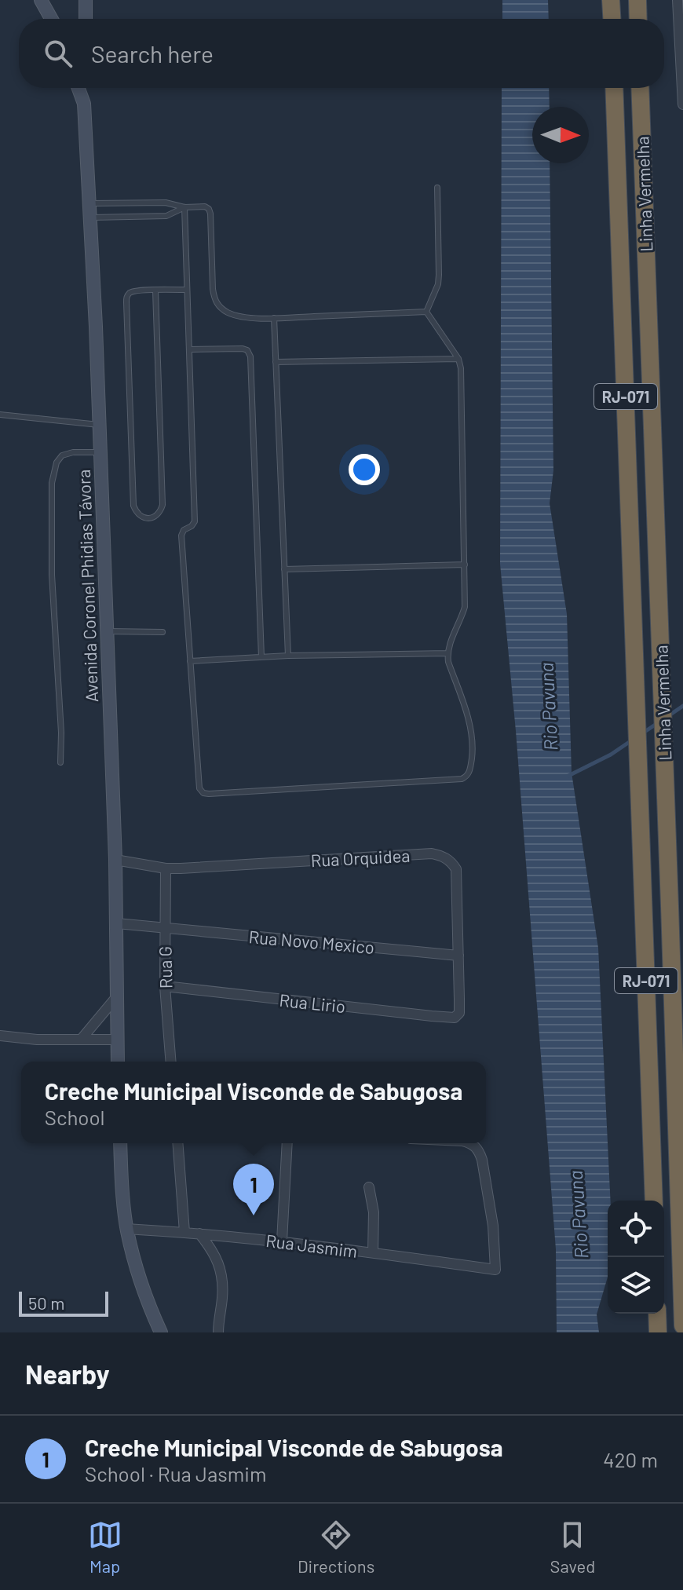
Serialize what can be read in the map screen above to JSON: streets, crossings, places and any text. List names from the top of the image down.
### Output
{
  "streets": {
    "highway": ["Linha Vermelha", "RJ-071"],
    "street": [
      "Avenida Coronel Phidias Távora",
      "Rua Orquidea",
      "Rua Novo Mexico",
      "Rua G",
      "Rua Lirio",
      "Rua Jasmim"
    ]
  },
  "crossings": [
    ["Avenida Coronel Phidias Távora", "Rua Orquidea"],
    ["Rua Orquidea", "Rua Novo Mexico"],
    ["Rua Orquidea", "Rua G"],
    ["Rua Orquidea", "Rua Lirio"],
    ["Rua Novo Mexico", "Rua G"],
    ["Rua G", "Rua Lirio"]
  ],
  "water": ["Rio Pavuna"],
  "scale_bar": "50 m",
  "north": "right",
  "page": {
    "search": "Search here",
    "popup": ["Creche Municipal Visconde de Sabugosa", "School"],
    "pins": "1",
    "scale": "50 m",
    "heading": "Nearby",
    "list": [
      {
        "mark": "1",
        "name": "Creche Municipal Visconde de Sabugosa",
        "note": "School · Rua Jasmim",
        "value": "420 m"
      }
    ],
    "nav": ["Map", "Directions", "Saved"]
  }
}
